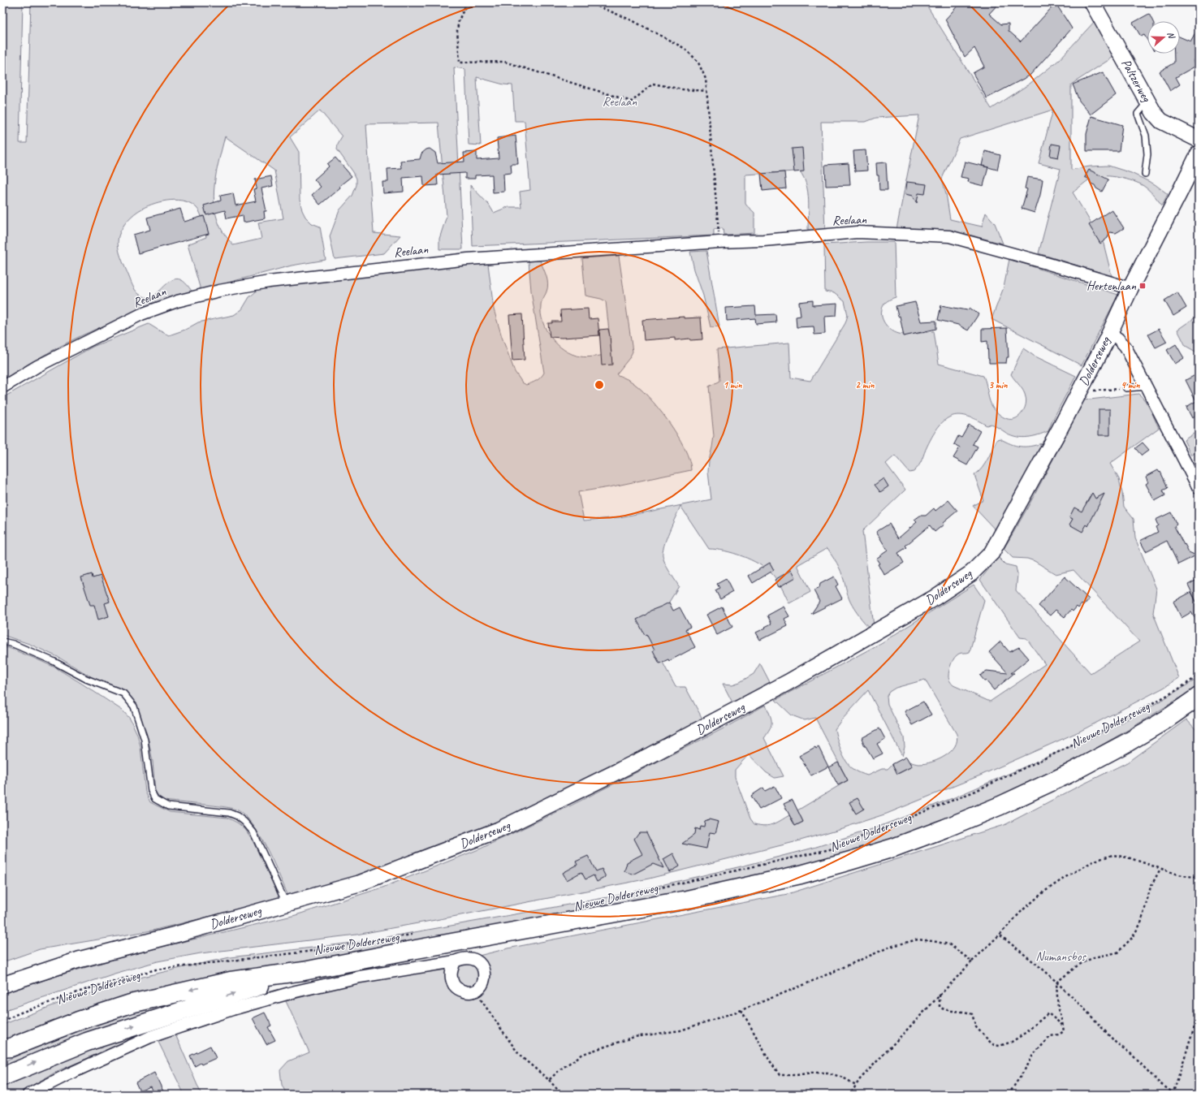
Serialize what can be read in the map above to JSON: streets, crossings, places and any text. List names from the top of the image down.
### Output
{
  "streets": {
    "main road": ["Paltzerweg", "Dolderseweg", "Nieuwe Dolderseweg"],
    "street": ["Reelaan"]
  },
  "crossings": [
    ["Reelaan", "Dolderseweg"]
  ],
  "parks": ["Reelaan", "Numansbos"],
  "places": {
    "transit": ["Hertenlaan"]
  },
  "north": "right",
  "rings": [
    "1 min",
    "2 min",
    "3 min",
    "4 min"
  ]
}
